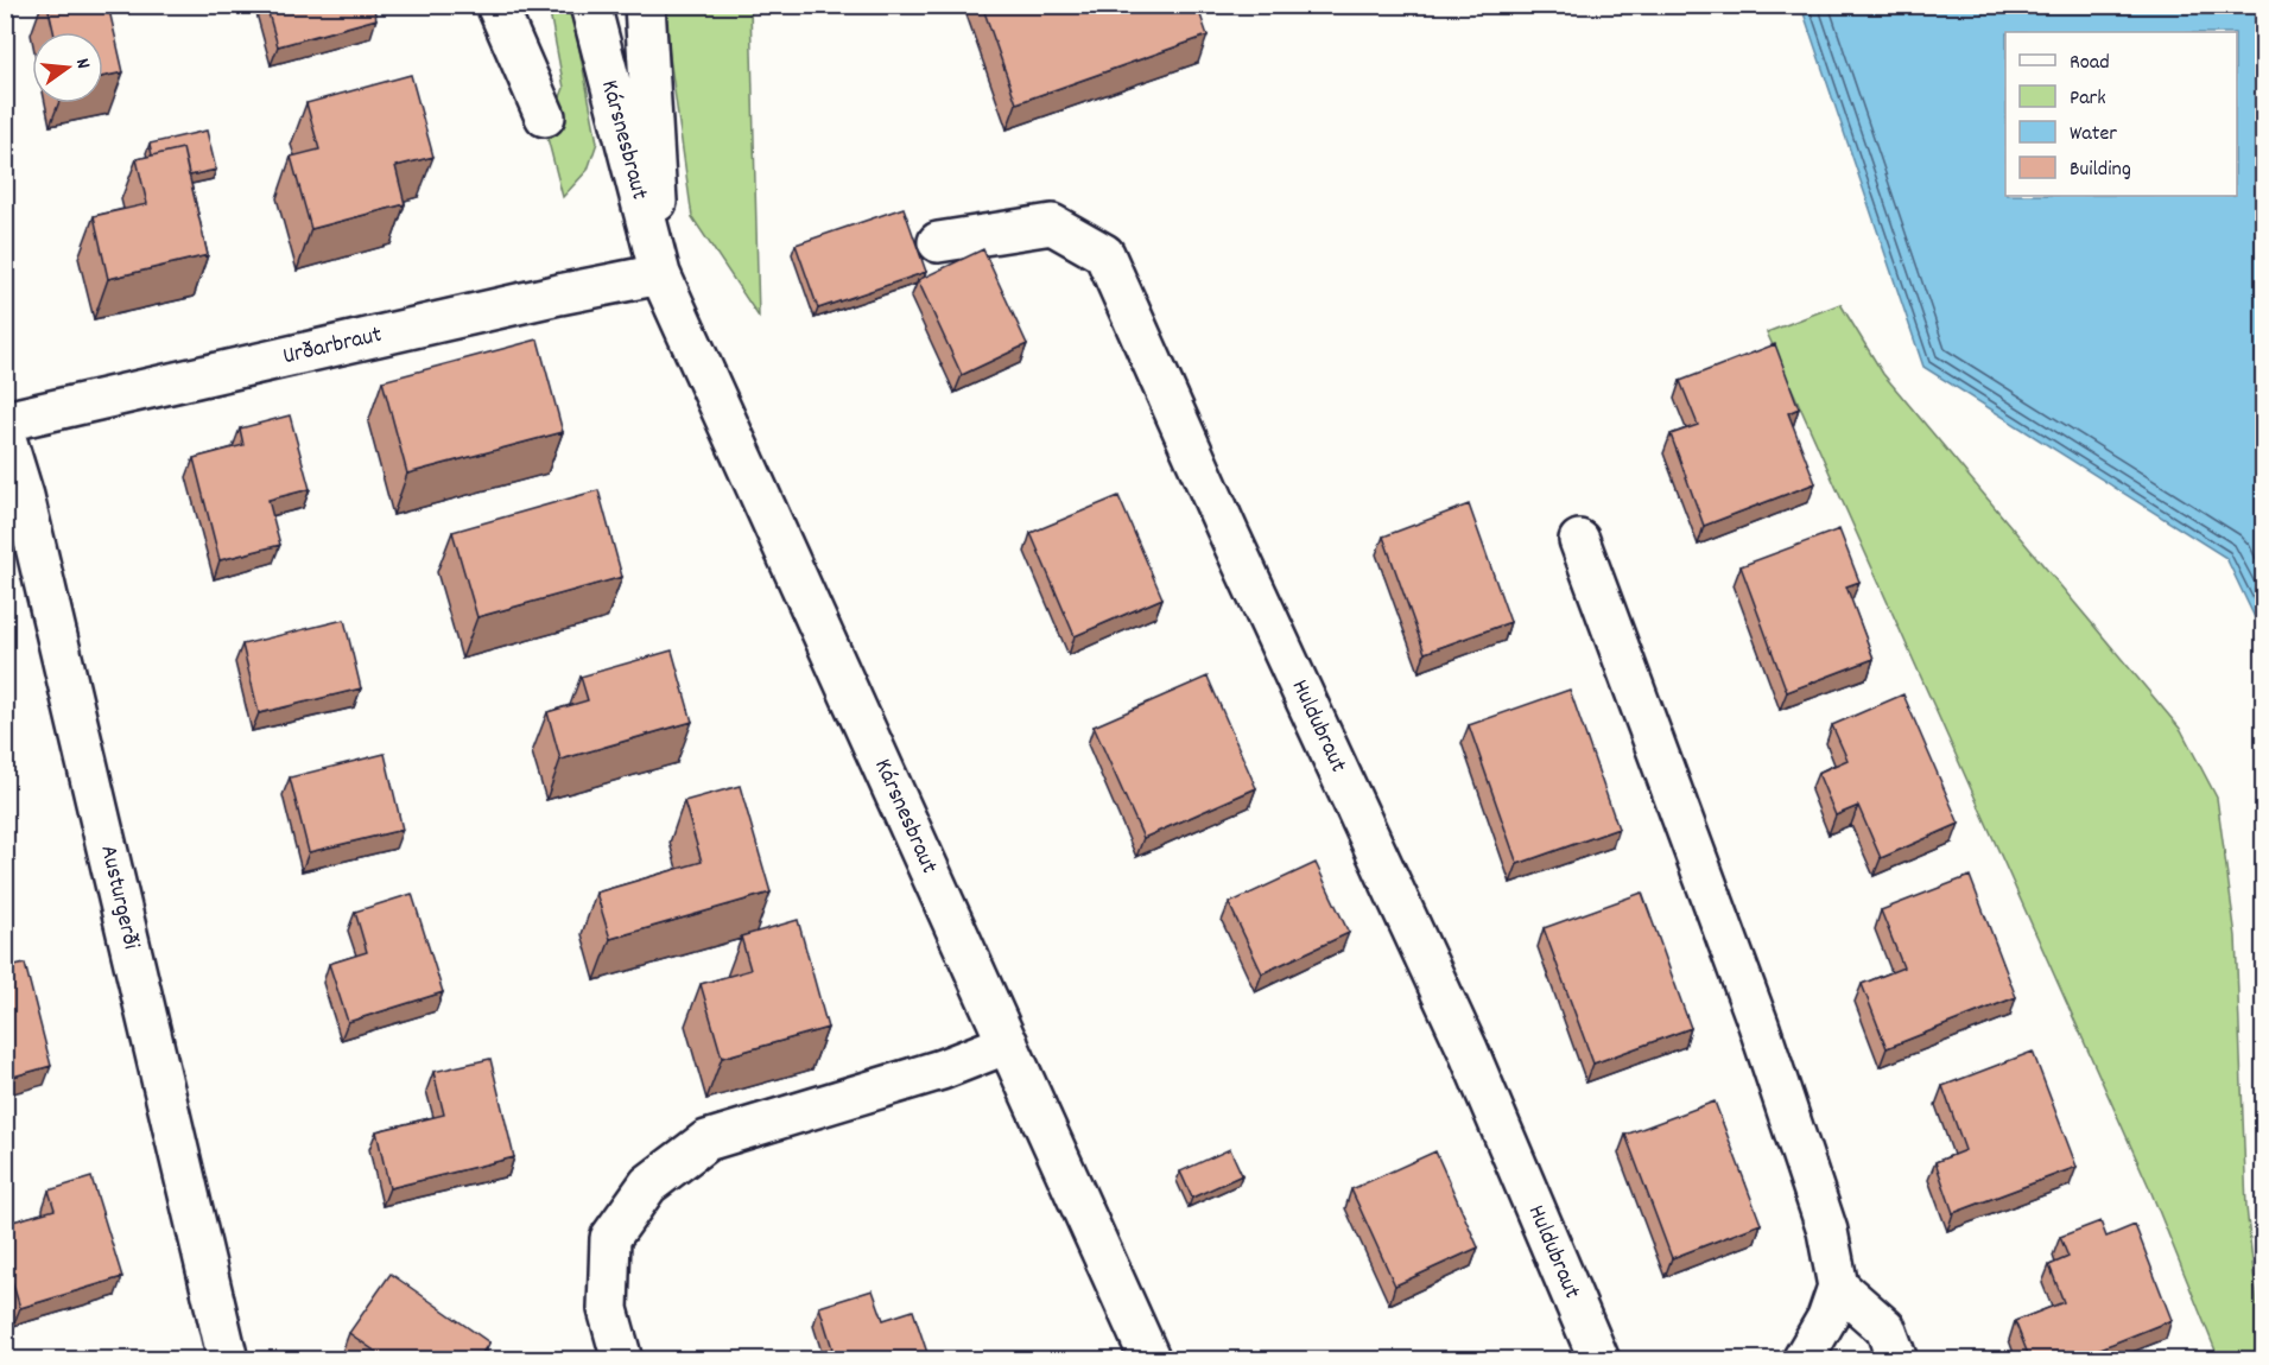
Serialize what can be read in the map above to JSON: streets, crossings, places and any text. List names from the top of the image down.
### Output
{
  "streets": {
    "street": [
      "Kársnesbraut",
      "Urðarbraut",
      "Huldubraut",
      "Austurgerði"
    ]
  },
  "crossings": [
    ["Kársnesbraut", "Urðarbraut"]
  ],
  "legend": [
    "Road",
    "Park",
    "Water",
    "Building"
  ],
  "north": "right"
}
